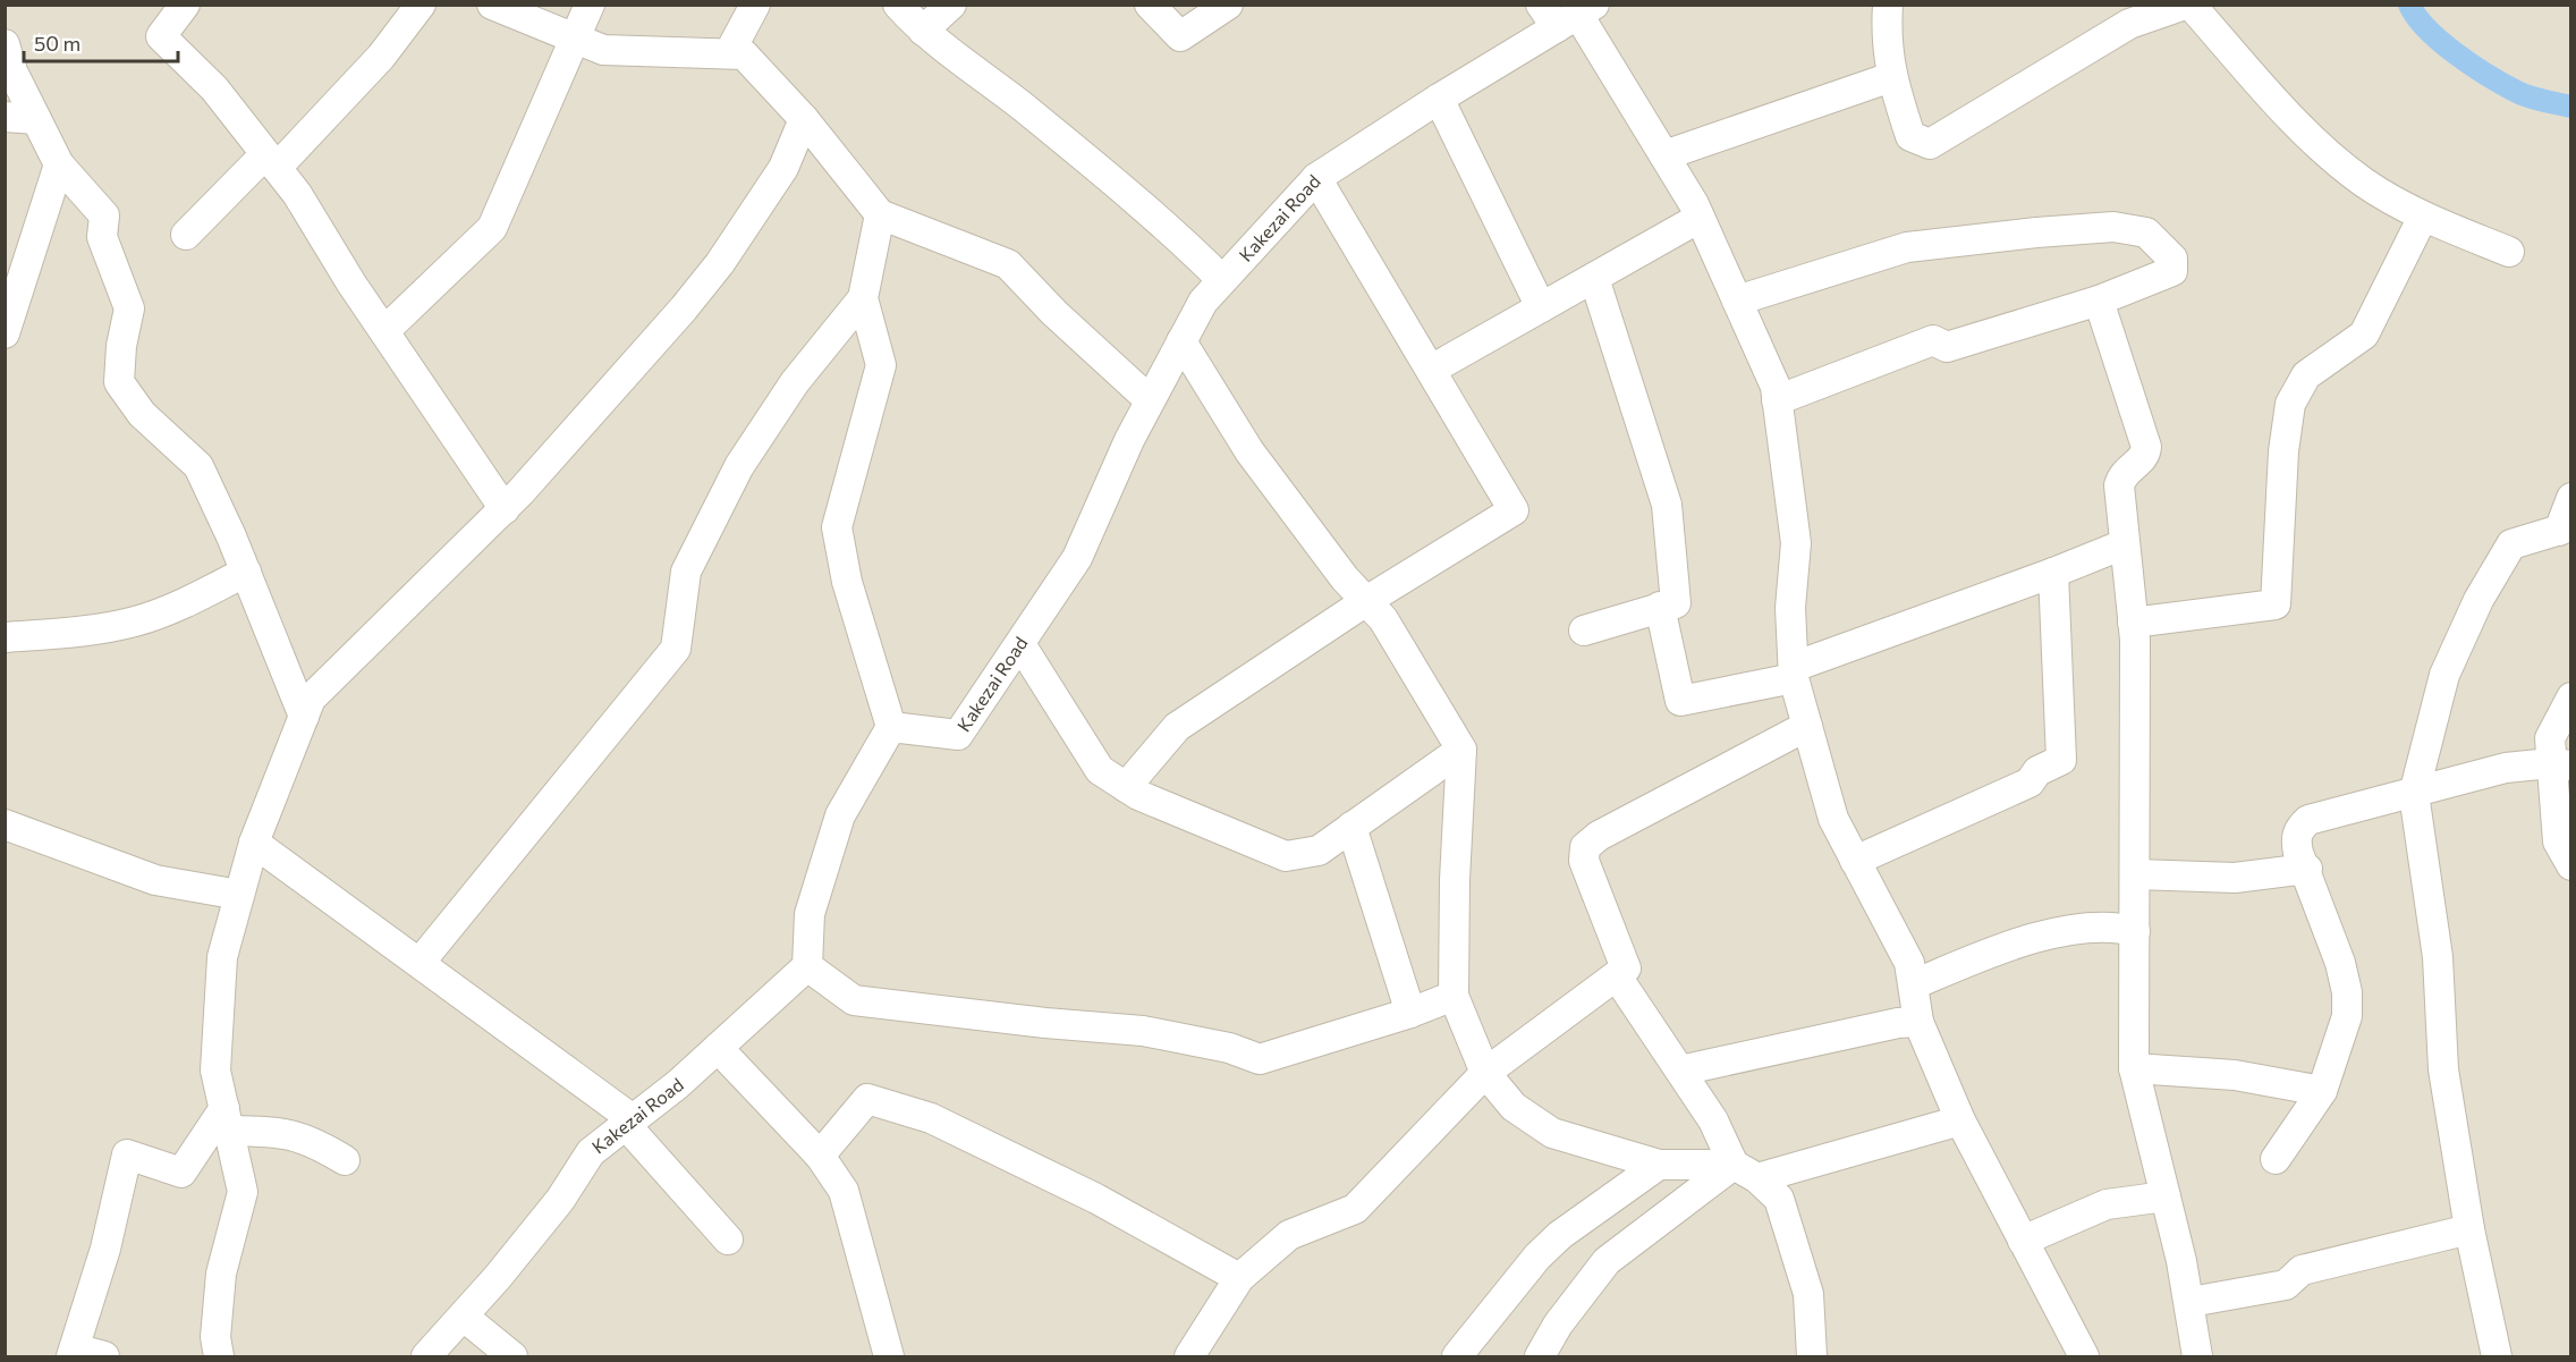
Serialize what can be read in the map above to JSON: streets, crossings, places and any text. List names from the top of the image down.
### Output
{
  "streets": {
    "street": ["Kakezai Road"]
  },
  "scale_bar": "50 m"
}
